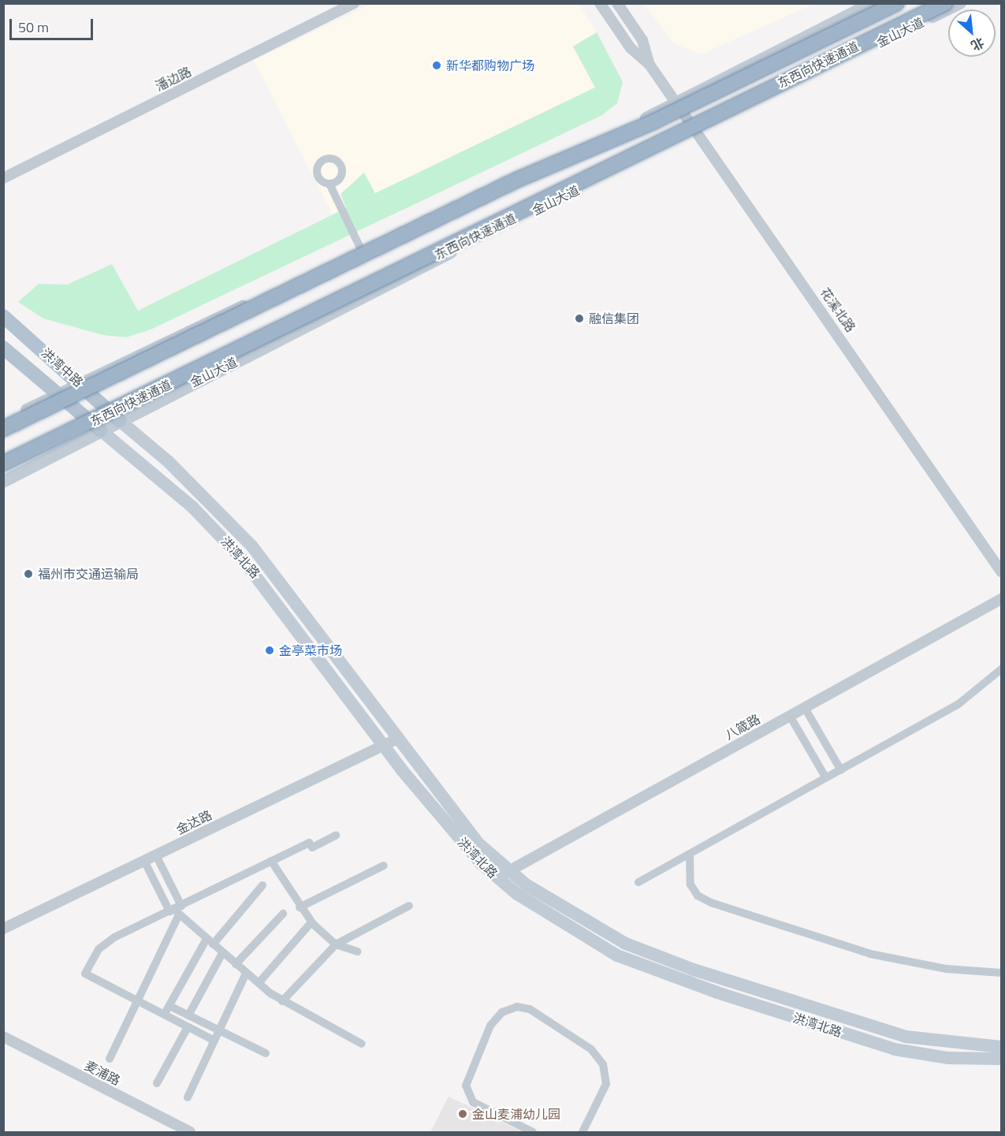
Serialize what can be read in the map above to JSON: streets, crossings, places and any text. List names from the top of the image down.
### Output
{
  "streets": {
    "highway": ["东西向快速通道"],
    "main road": ["金山大道", "洪湾中路", "洪湾北路"],
    "street": [
      "潘边路",
      "花溪北路",
      "八箴路",
      "金达路",
      "麦浦路"
    ]
  },
  "crossings": [
    ["金山大道", "花溪北路"],
    ["金山大道", "洪湾中路"],
    ["金山大道", "洪湾北路"],
    ["洪湾中路", "洪湾北路"],
    ["洪湾北路", "八箴路"],
    ["洪湾北路", "金达路"]
  ],
  "places": [
    "新华都购物广场",
    "融信集团",
    "福州市交通运输局",
    "金亭菜市场",
    "金山麦浦幼儿园"
  ],
  "scale_bar": "50 m",
  "north": "bottom right"
}
